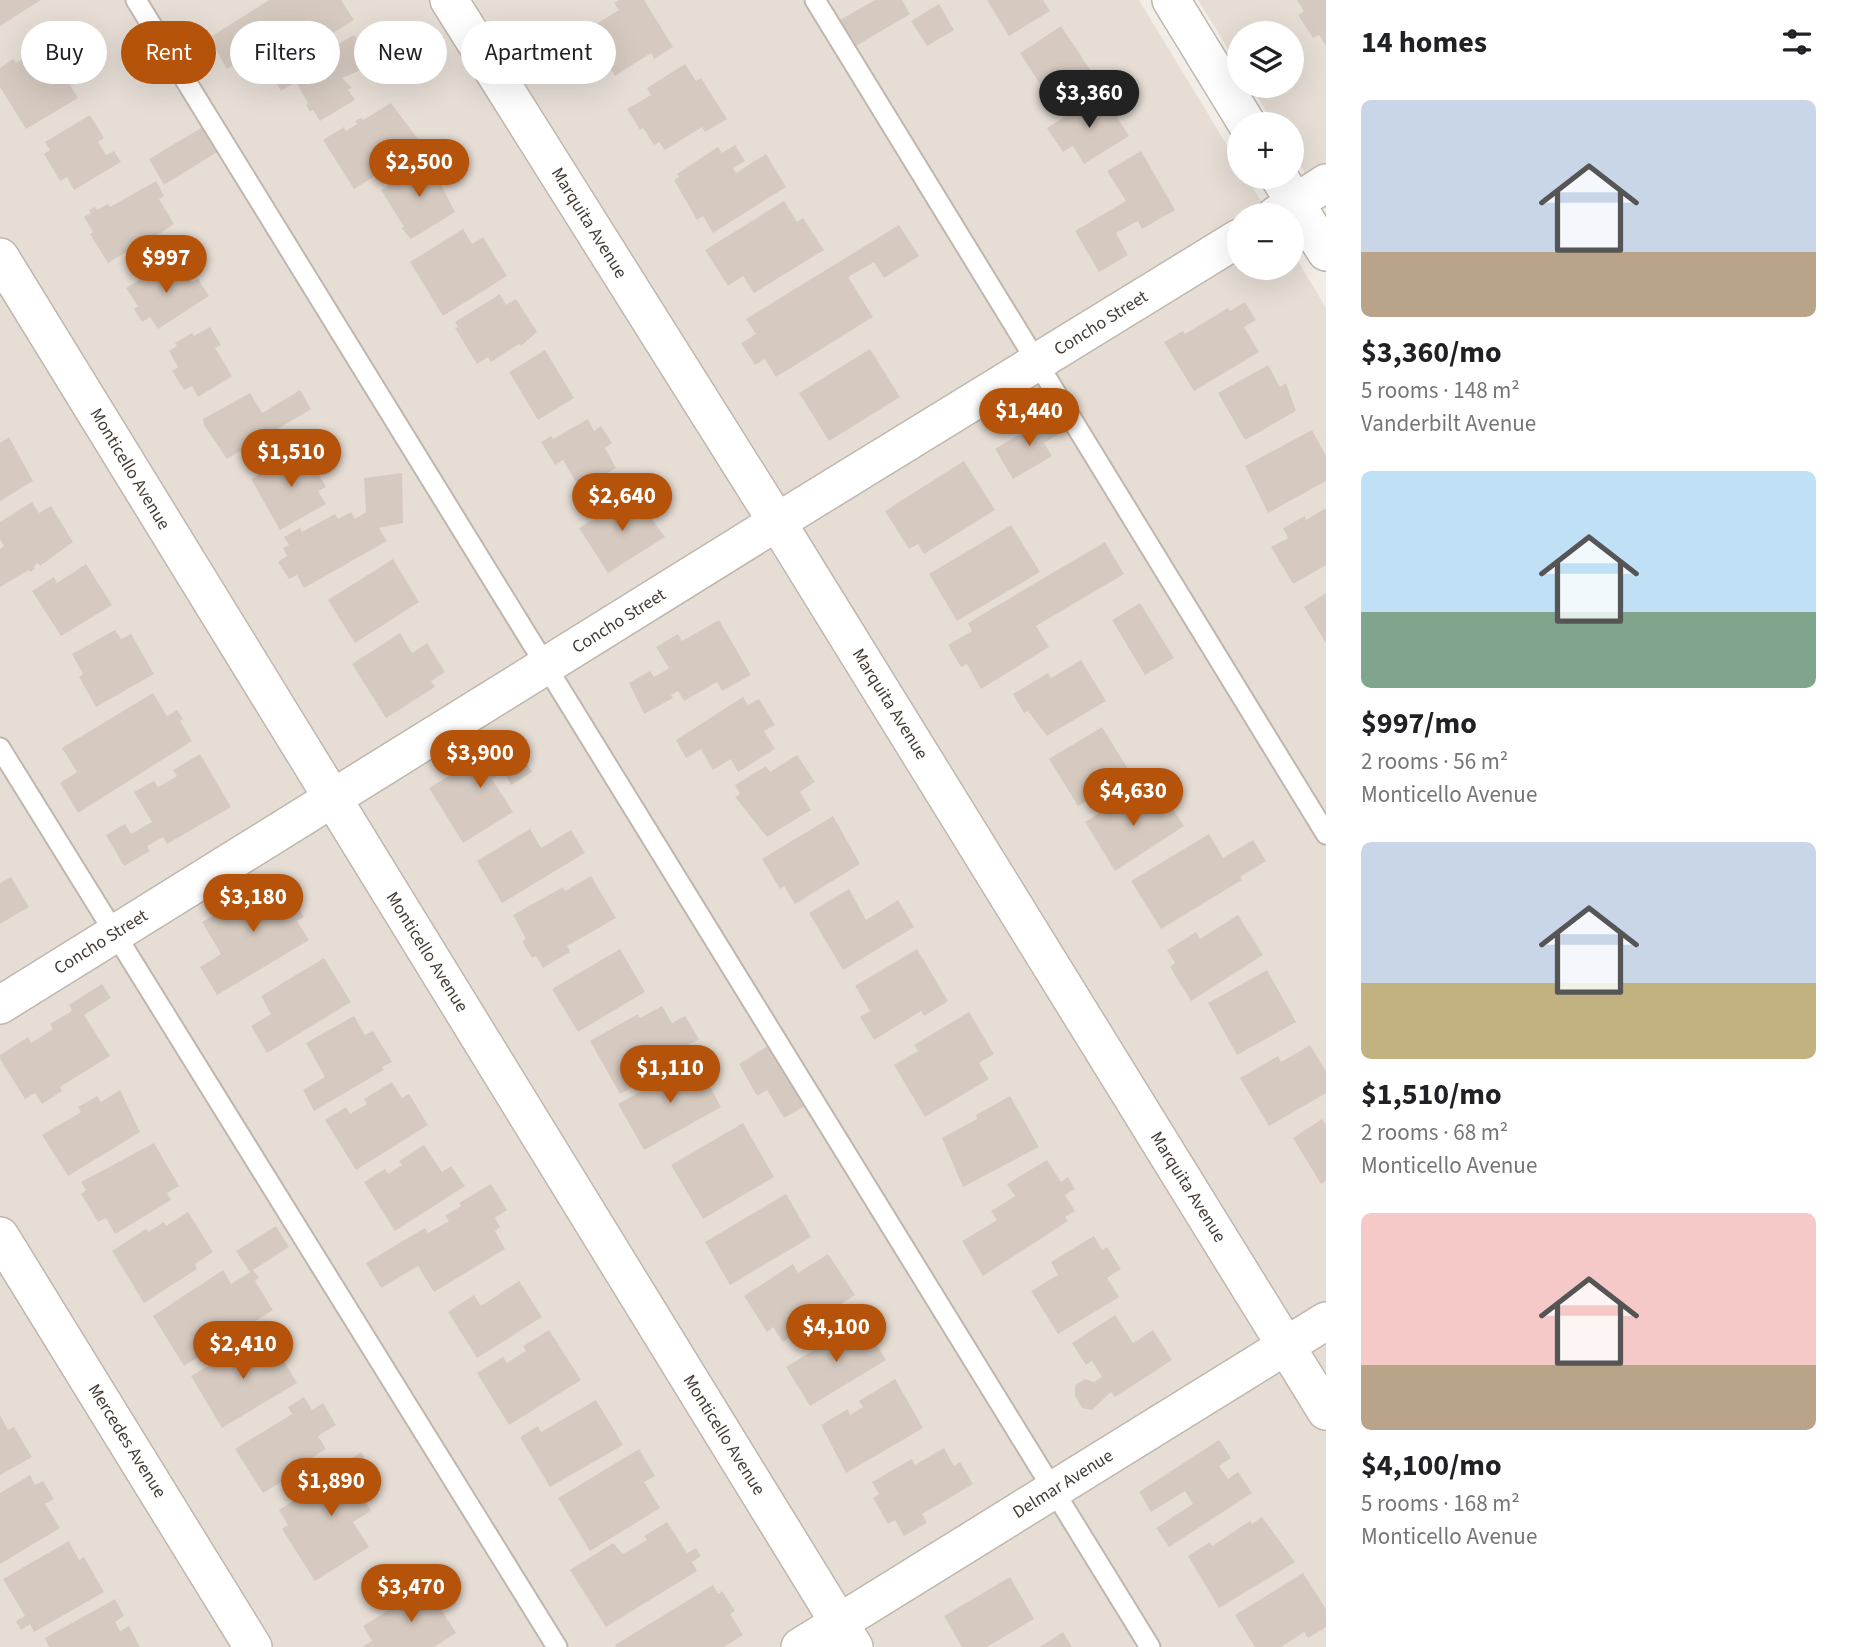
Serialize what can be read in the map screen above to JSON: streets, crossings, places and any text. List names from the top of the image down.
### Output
{
  "streets": {
    "street": [
      "Marquita Avenue",
      "Concho Street",
      "Monticello Avenue",
      "Mercedes Avenue",
      "Delmar Avenue"
    ]
  },
  "crossings": [
    ["Marquita Avenue", "Concho Street"],
    ["Marquita Avenue", "Delmar Avenue"],
    ["Concho Street", "Monticello Avenue"],
    ["Monticello Avenue", "Delmar Avenue"]
  ],
  "page": {
    "heading": "14 homes",
    "map_buttons": ["+", "−"],
    "chip": [
      "Buy",
      "Rent",
      "Filters",
      "New",
      "Apartment"
    ],
    "price": [
      "$3,360",
      "$2,500",
      "$997",
      "$1,440",
      "$1,510",
      "$2,640",
      "$3,900",
      "$4,630",
      "$3,180",
      "$1,110",
      "$4,100",
      "$2,410",
      "$1,890",
      "$3,470"
    ],
    "list": [
      {
        "name": "$3,360/mo",
        "note": "5 rooms · 148 m² · Vanderbilt Avenue"
      },
      {
        "name": "$997/mo",
        "note": "2 rooms · 56 m² · Monticello Avenue"
      },
      {
        "name": "$1,510/mo",
        "note": "2 rooms · 68 m² · Monticello Avenue"
      },
      {
        "name": "$4,100/mo",
        "note": "5 rooms · 168 m² · Monticello Avenue"
      }
    ]
  }
}
